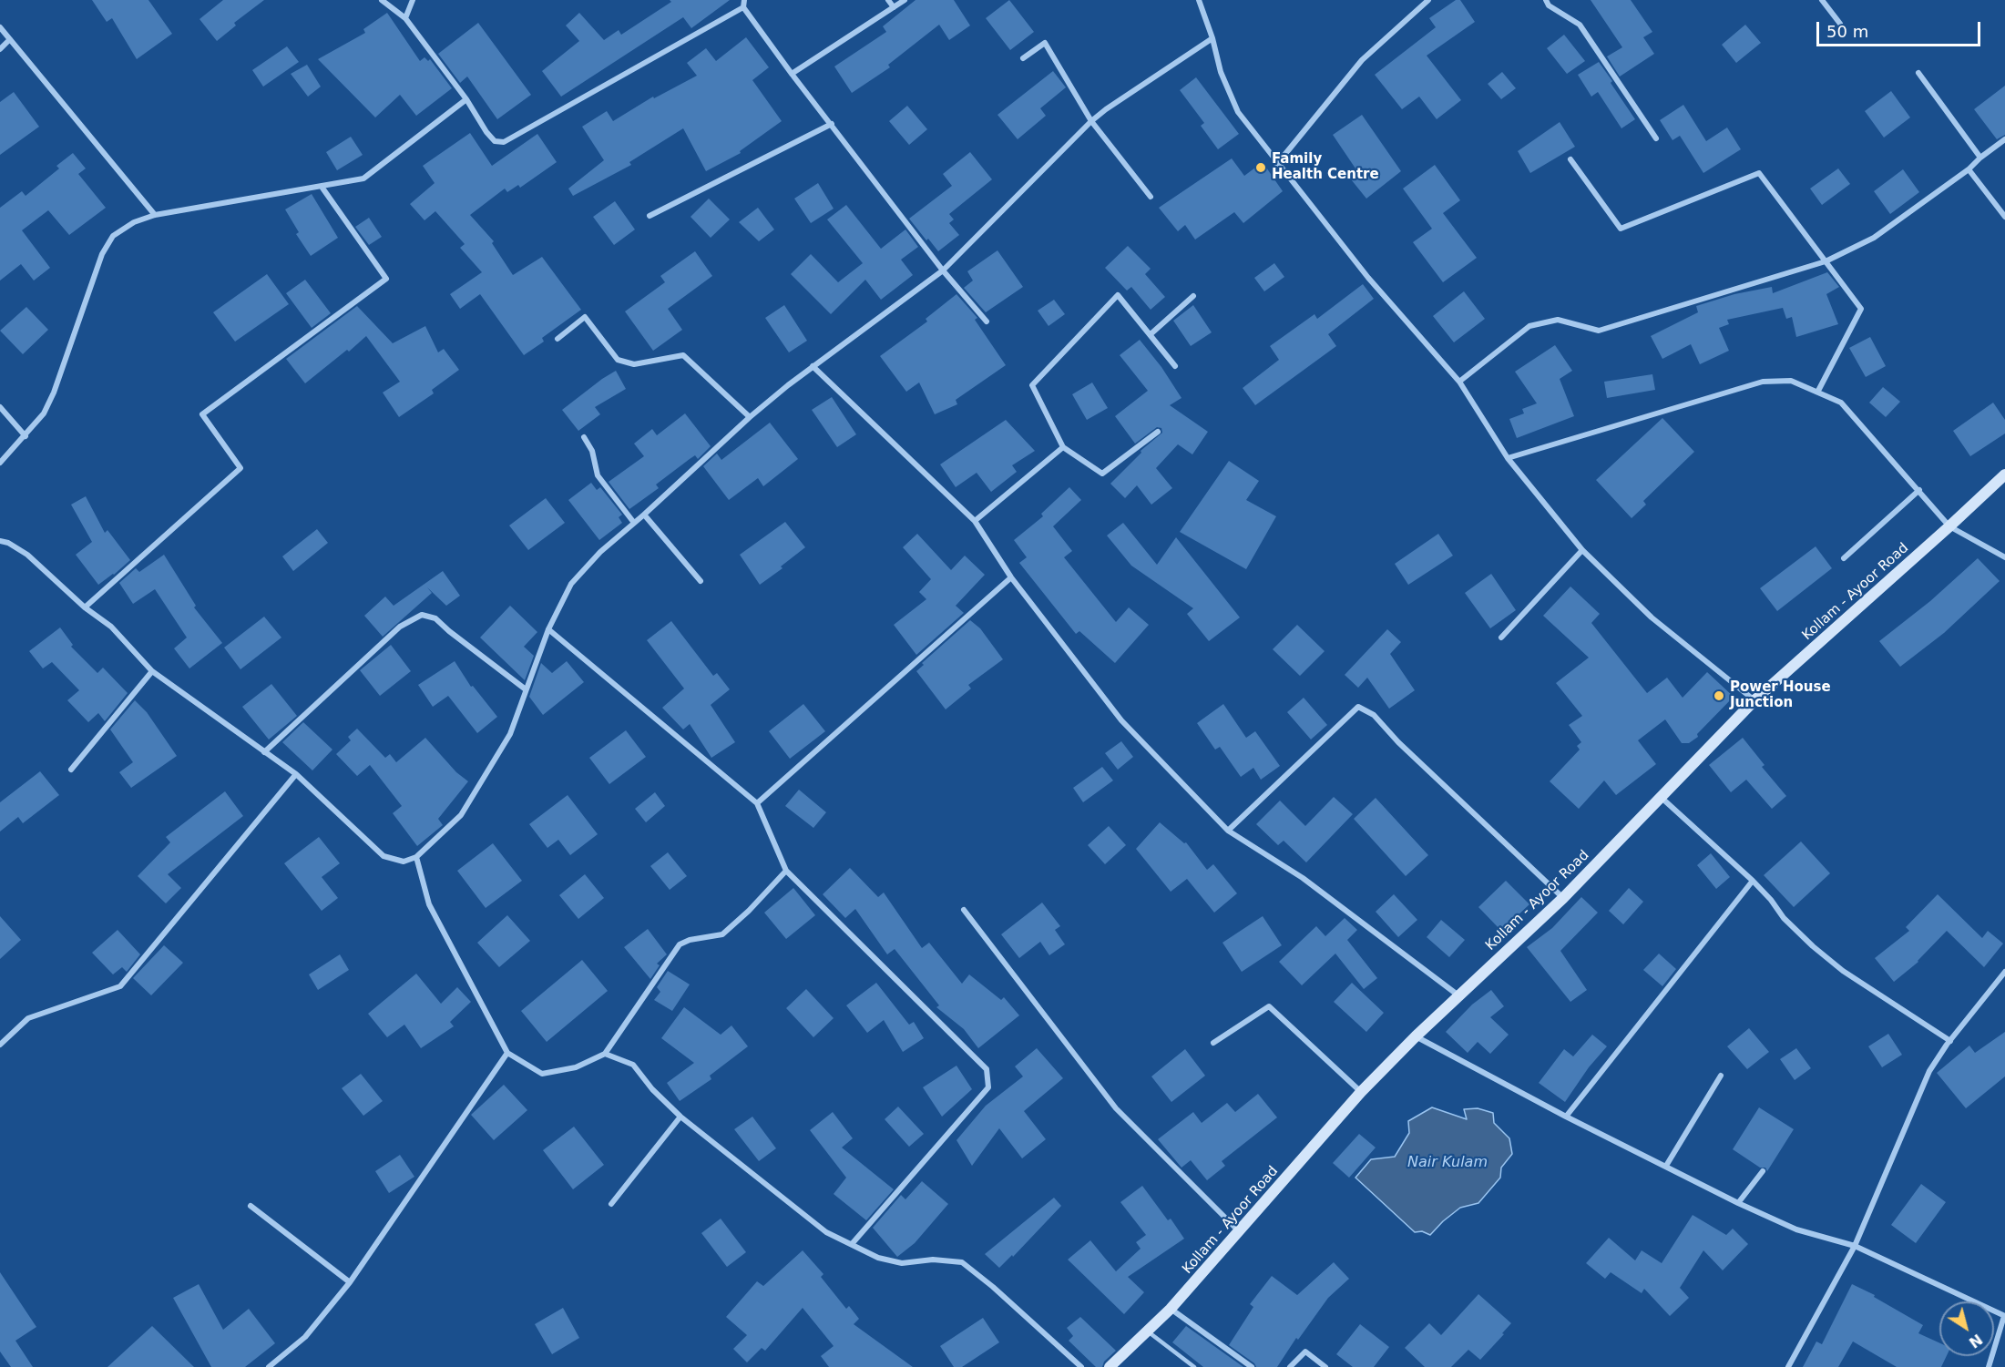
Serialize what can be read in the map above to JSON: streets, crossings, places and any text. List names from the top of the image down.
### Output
{
  "streets": {
    "main road": ["Kollam - Ayoor Road"]
  },
  "water": ["Nair Kulam"],
  "places": ["Family Health Centre", "Power House Junction"],
  "scale_bar": "50 m",
  "north": "bottom right"
}
